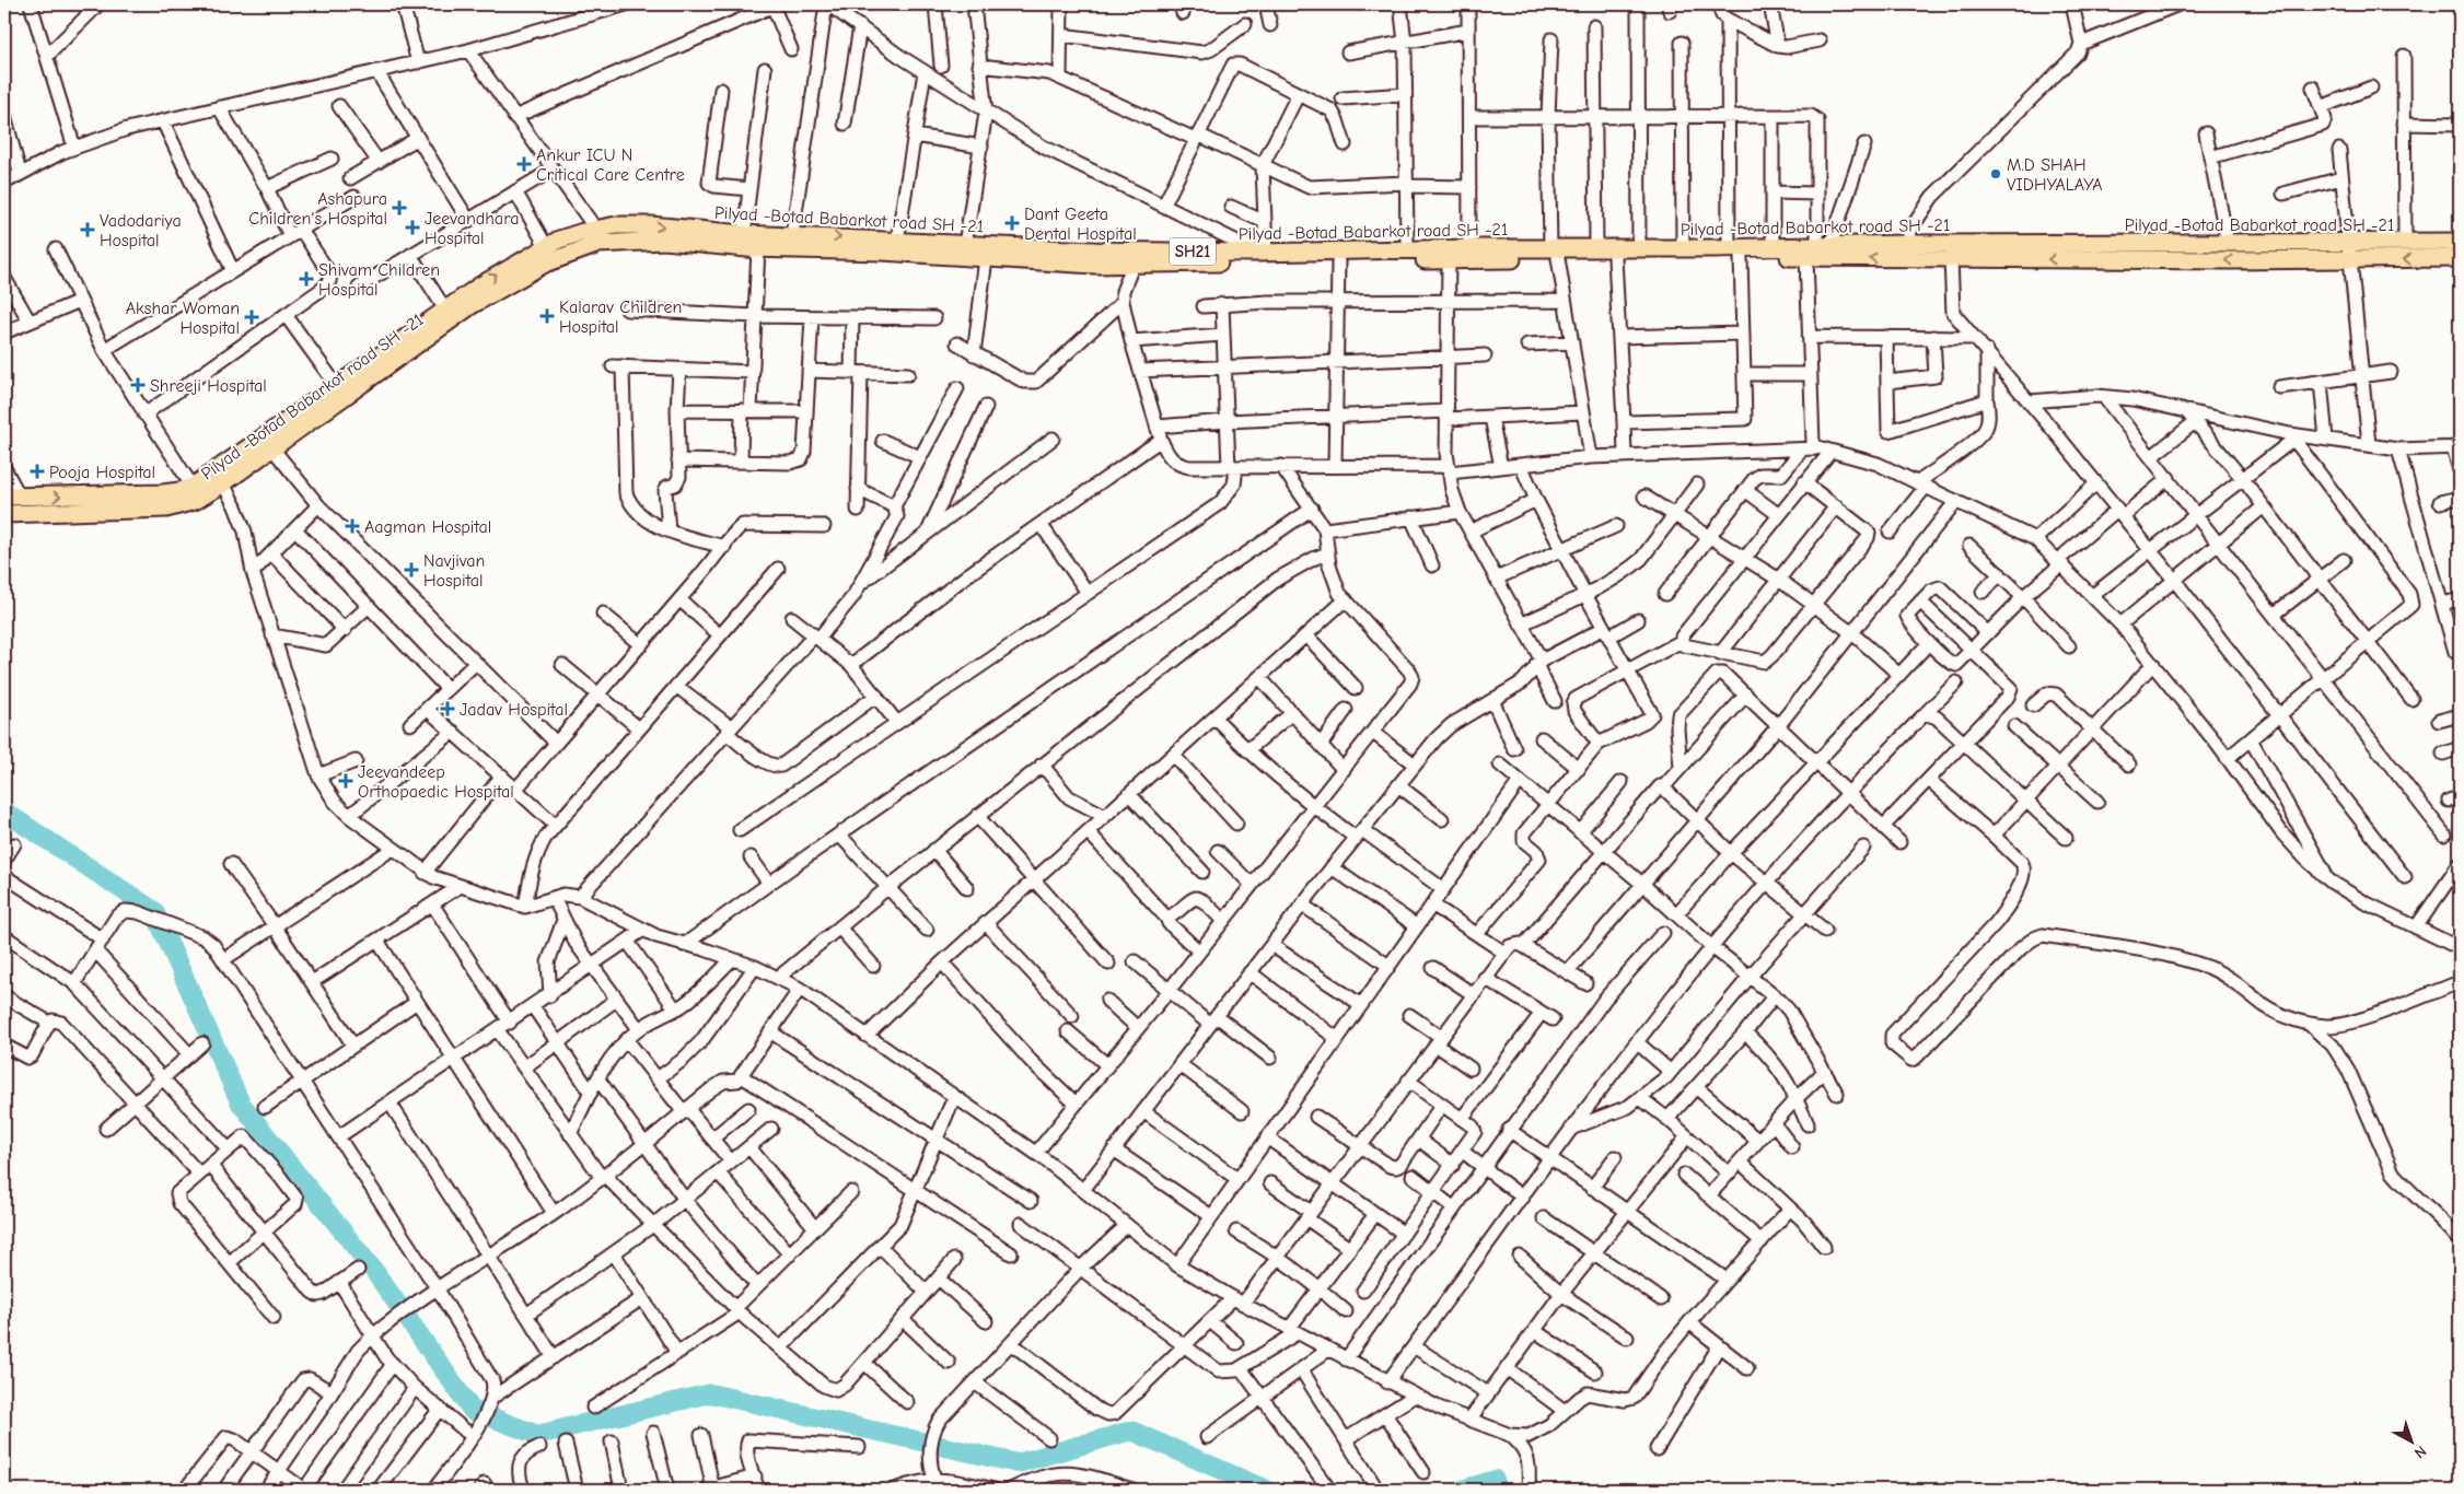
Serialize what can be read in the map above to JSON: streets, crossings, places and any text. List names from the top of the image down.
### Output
{
  "streets": {
    "main road": ["Pilyad -Botad Babarkot road SH -21", "SH21"]
  },
  "places": {
    "health": [
      "Ankur ICU N Critical Care Centre",
      "Ashapura Children's Hospital",
      "Dant Geeta Dental Hospital",
      "Jeevandhara Hospital",
      "Vadodariya Hospital",
      "Shivam Children Hospital",
      "Kalarav Children Hospital",
      "Akshar Woman Hospital",
      "Shreeji Hospital",
      "Pooja Hospital",
      "Aagman Hospital",
      "Navjivan Hospital",
      "Jadav Hospital",
      "Jeevandeep Orthopaedic Hospital"
    ],
    "other": ["M.D SHAH VIDHYALAYA"]
  },
  "north": "bottom right"
}
